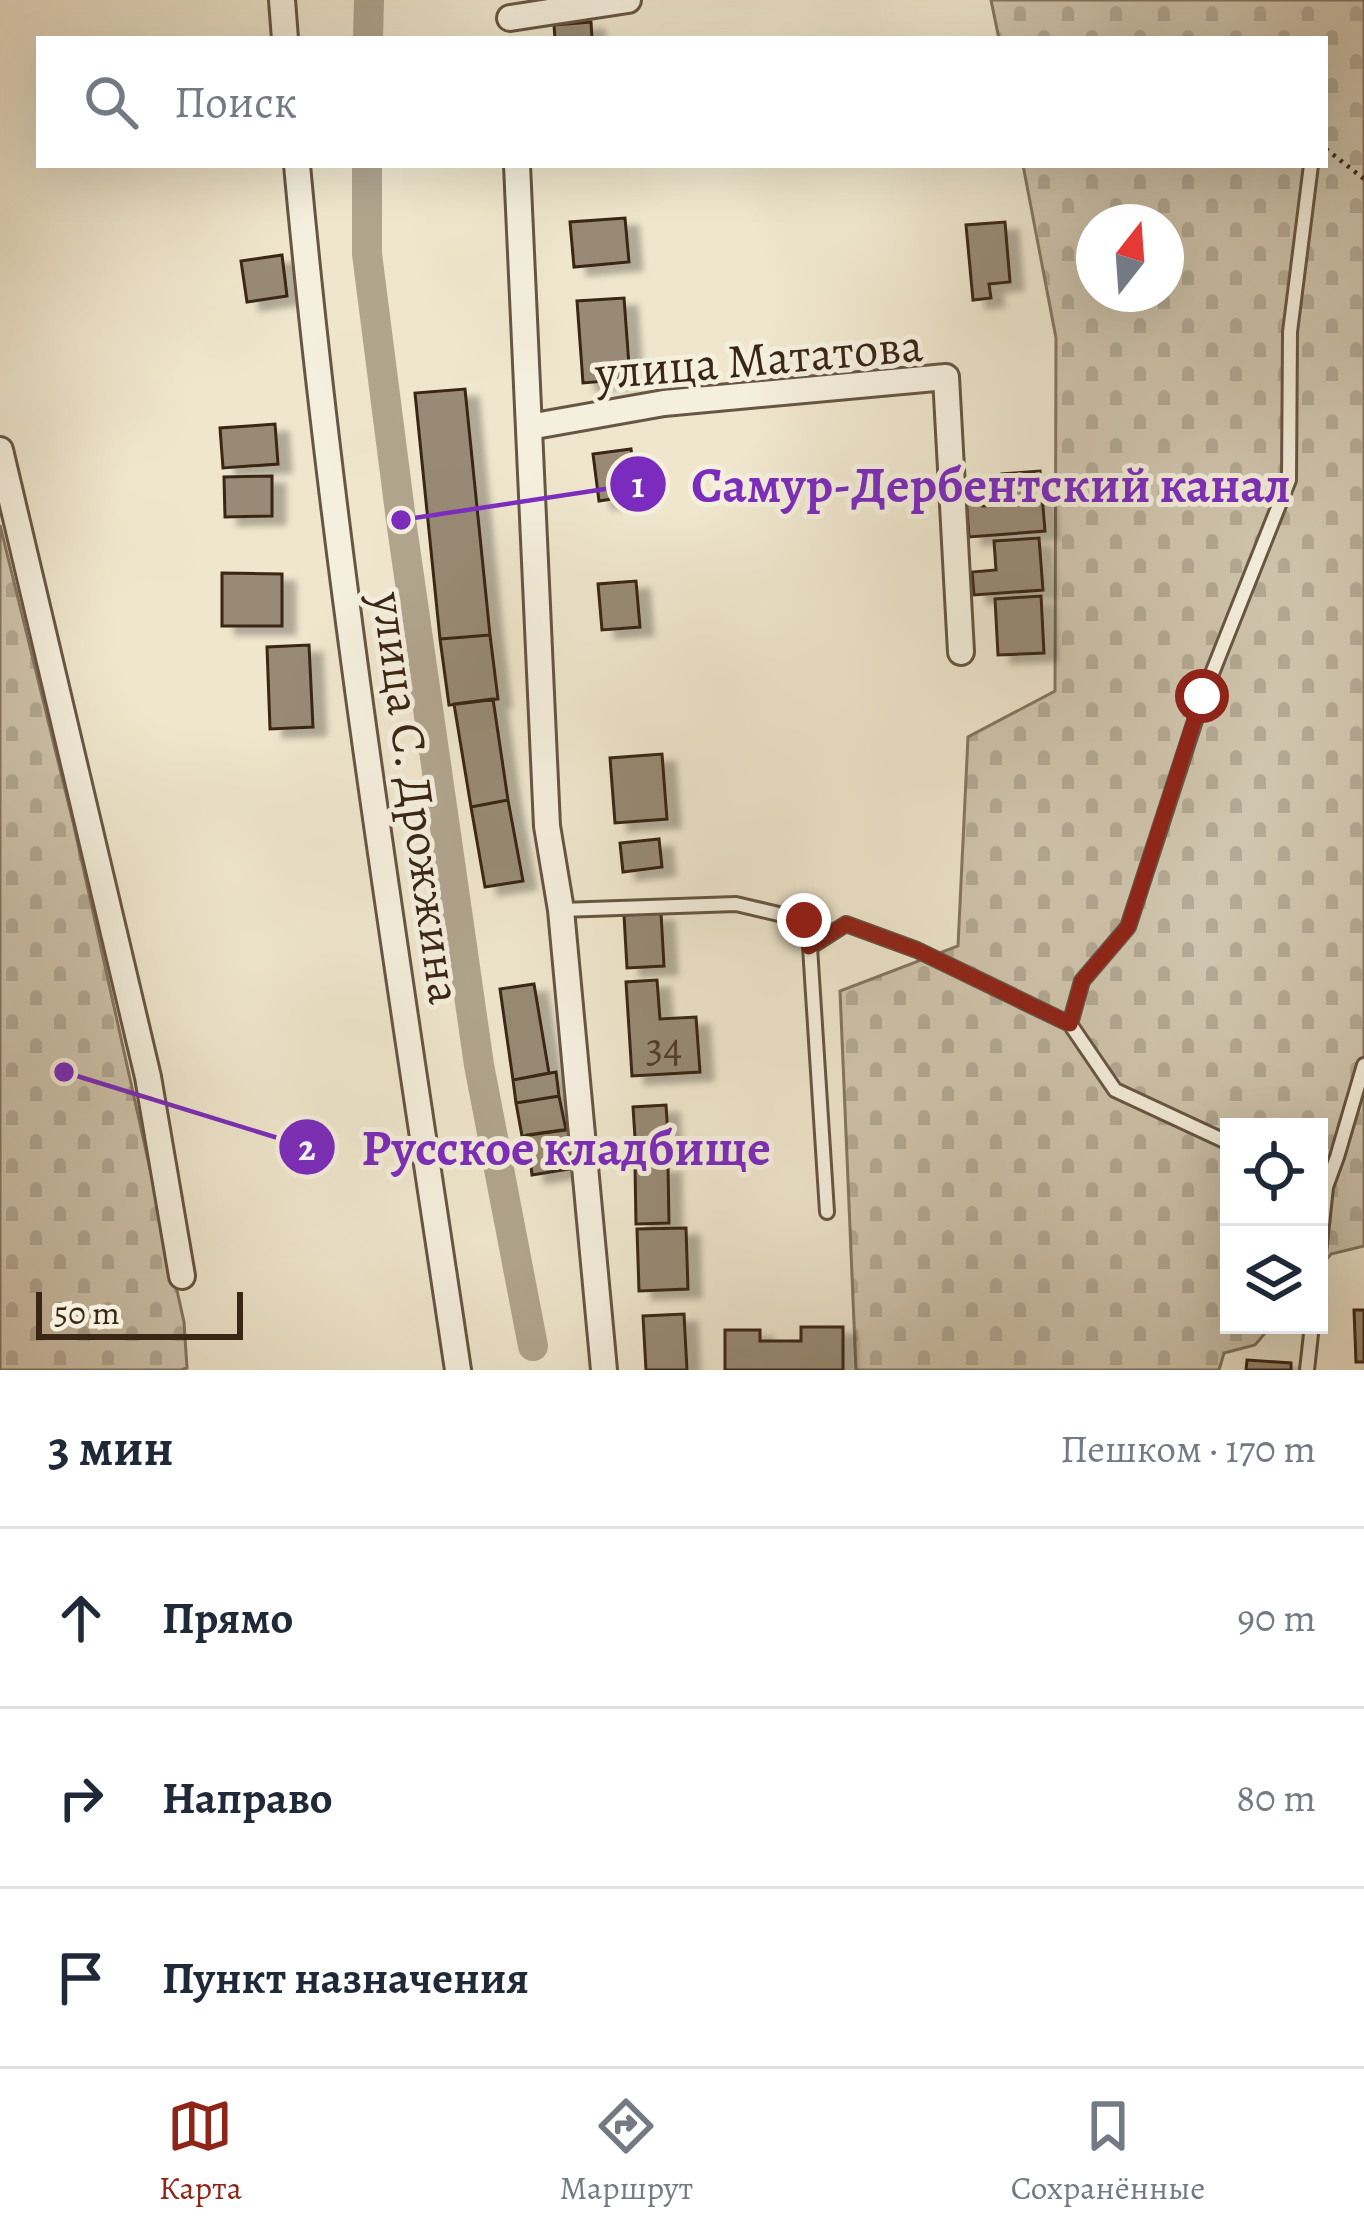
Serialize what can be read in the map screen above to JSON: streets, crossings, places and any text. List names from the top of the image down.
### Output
{
  "streets": {
    "street": ["улица Мататова", "улица С. Дрожжина"]
  },
  "places": ["Самур-Дербентский канал", "Русское кладбище"],
  "house_numbers": ["34"],
  "scale_bar": "50 m",
  "north": "top",
  "page": {
    "search": "Поиск",
    "scale": "50 m",
    "heading": ["3 мин", "Пешком · 170 m"],
    "list": [
      ["Прямо", "90 m"],
      ["Направо", "80 m"],
      "Пункт назначения"
    ],
    "nav": ["Карта", "Маршрут", "Сохранённые"]
  }
}
